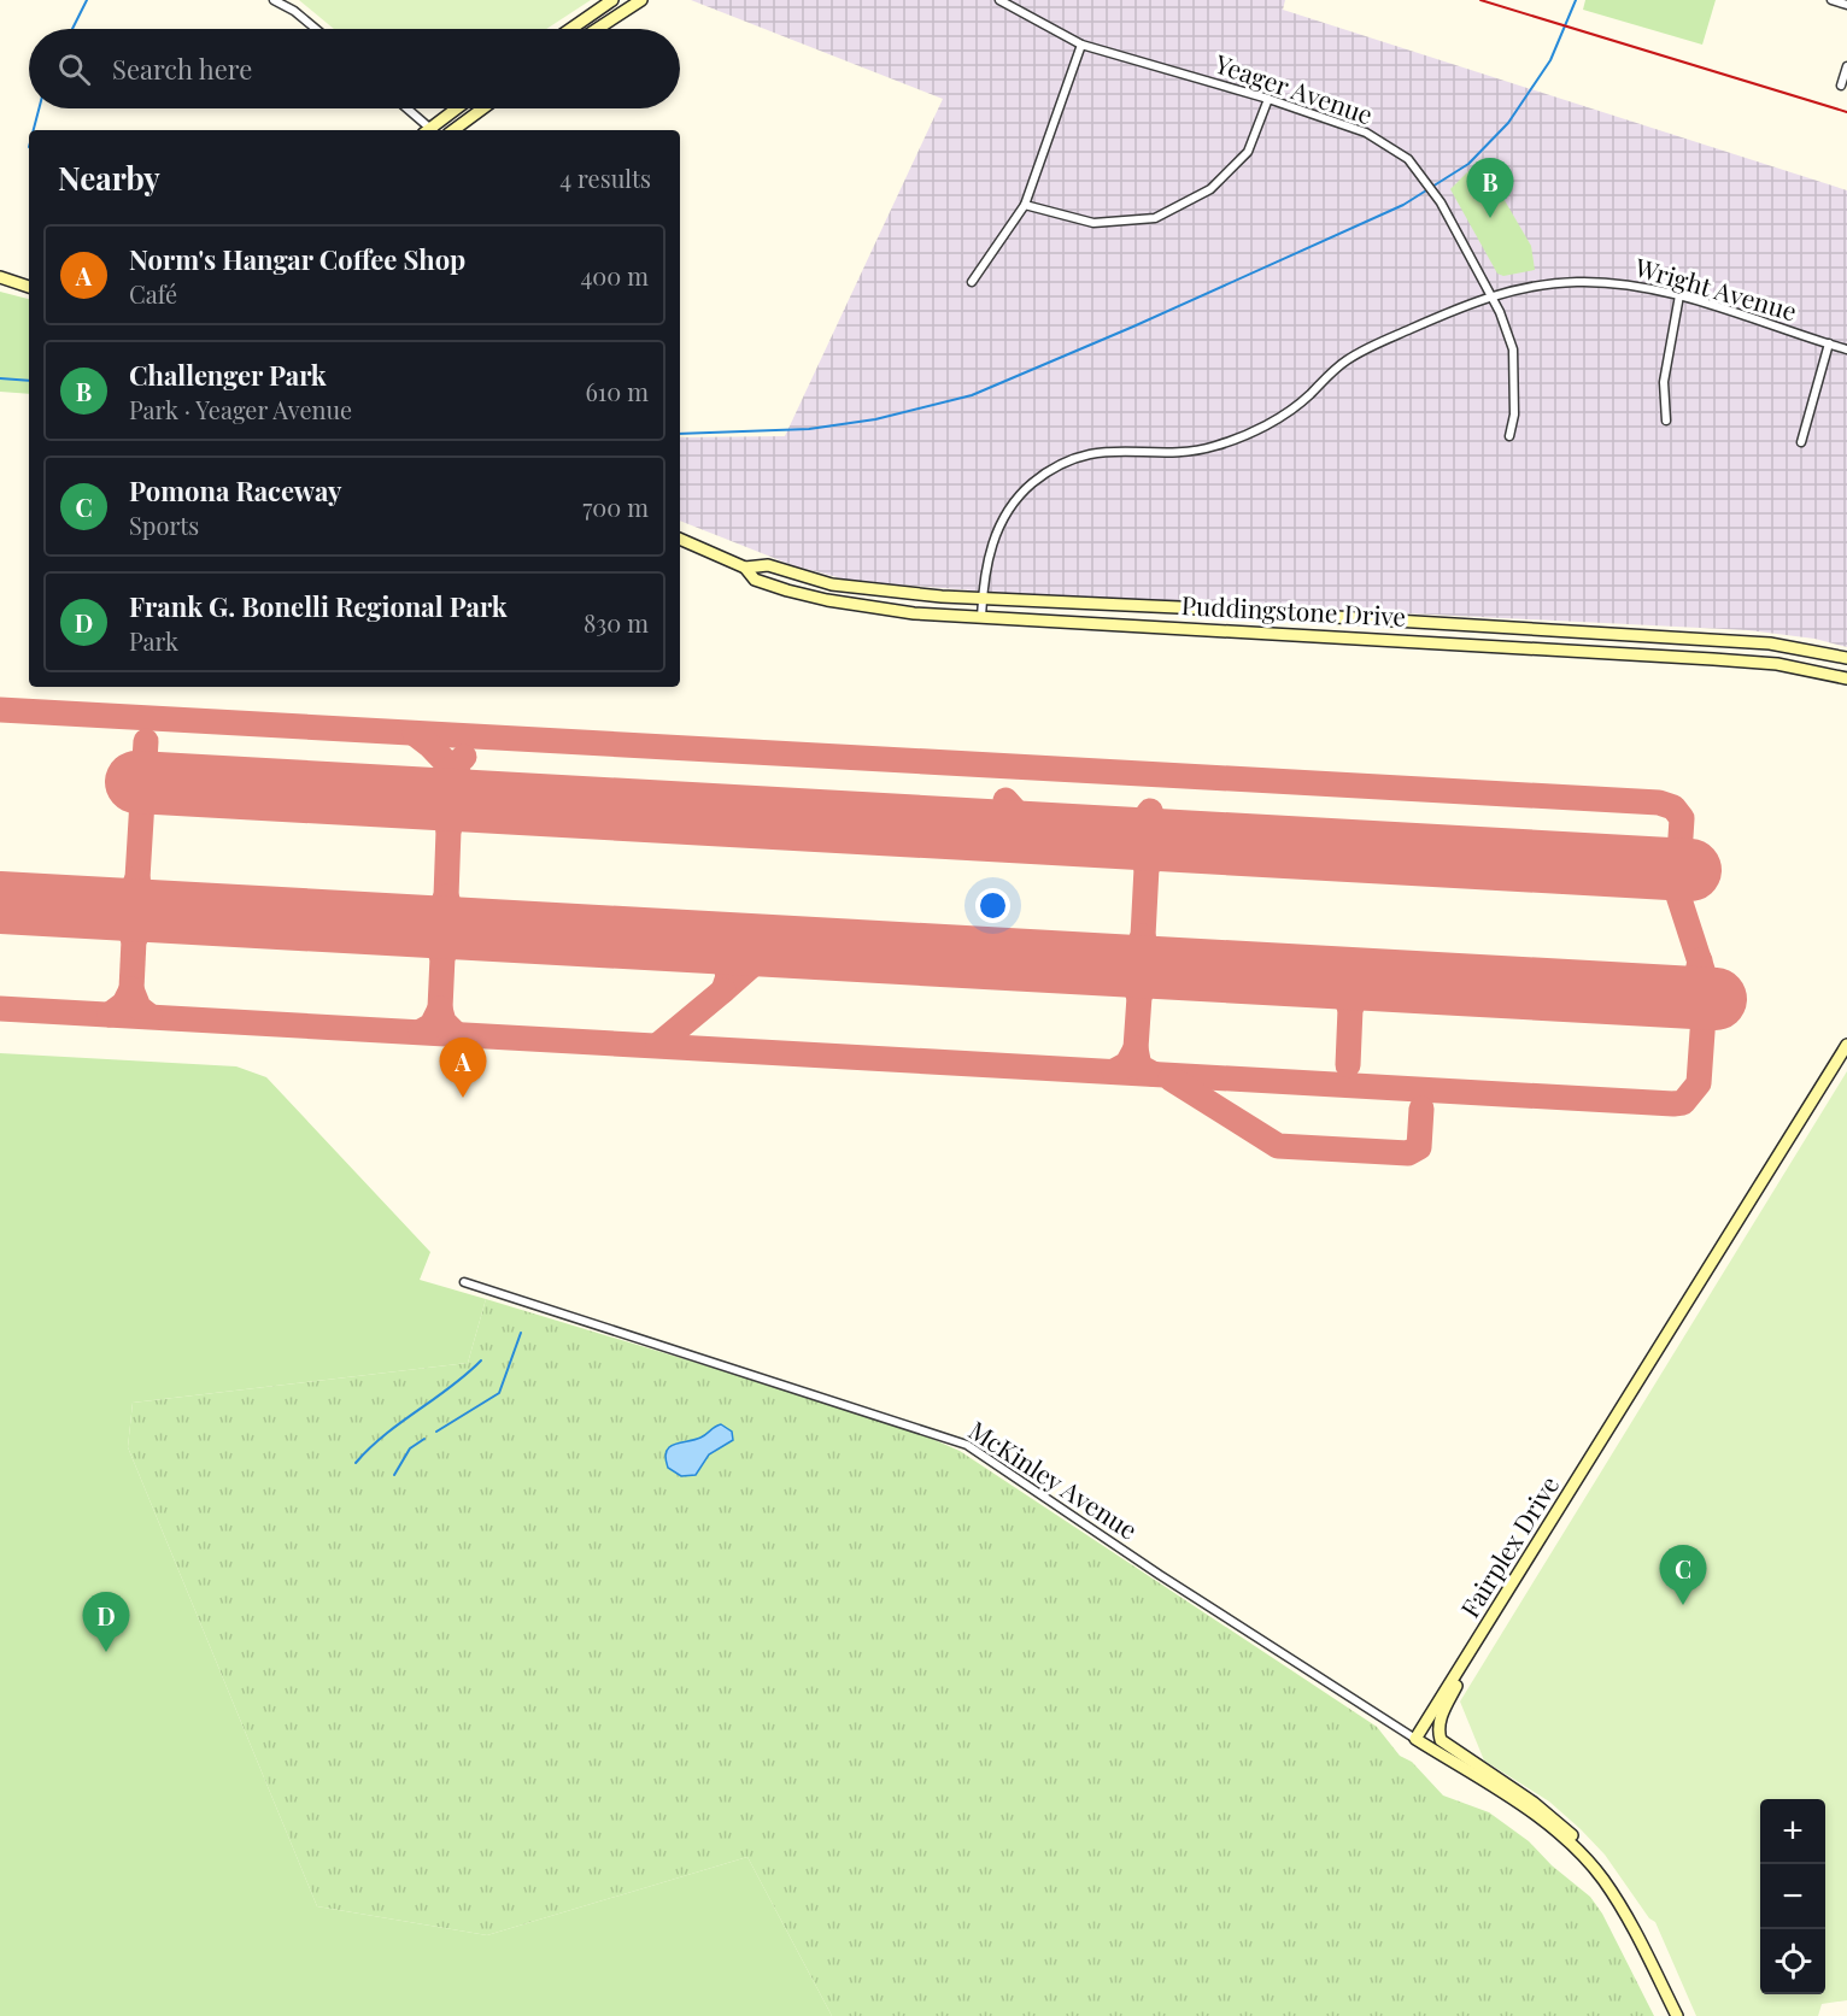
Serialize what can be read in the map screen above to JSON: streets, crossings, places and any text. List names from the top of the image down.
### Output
{
  "streets": {
    "street": [
      "Yeager Avenue",
      "Wright Avenue",
      "Puddingstone Drive",
      "McKinley Avenue",
      "Fairplex Drive"
    ]
  },
  "crossings": [
    ["Yeager Avenue", "Wright Avenue"],
    ["Wright Avenue", "Puddingstone Drive"],
    ["McKinley Avenue", "Fairplex Drive"]
  ],
  "page": {
    "search": "Search here",
    "heading": ["Nearby", "4 results"],
    "pins": [
      "B",
      "A",
      "C",
      "D"
    ],
    "list": [
      {
        "mark": "A",
        "name": "Norm's Hangar Coffee Shop",
        "note": "Café",
        "value": "400 m"
      },
      {
        "mark": "B",
        "name": "Challenger Park",
        "note": "Park · Yeager Avenue",
        "value": "610 m"
      },
      {
        "mark": "C",
        "name": "Pomona Raceway",
        "note": "Sports",
        "value": "700 m"
      },
      {
        "mark": "D",
        "name": "Frank G. Bonelli Regional Park",
        "note": "Park",
        "value": "830 m"
      }
    ],
    "map_buttons": ["+", "−"]
  }
}
